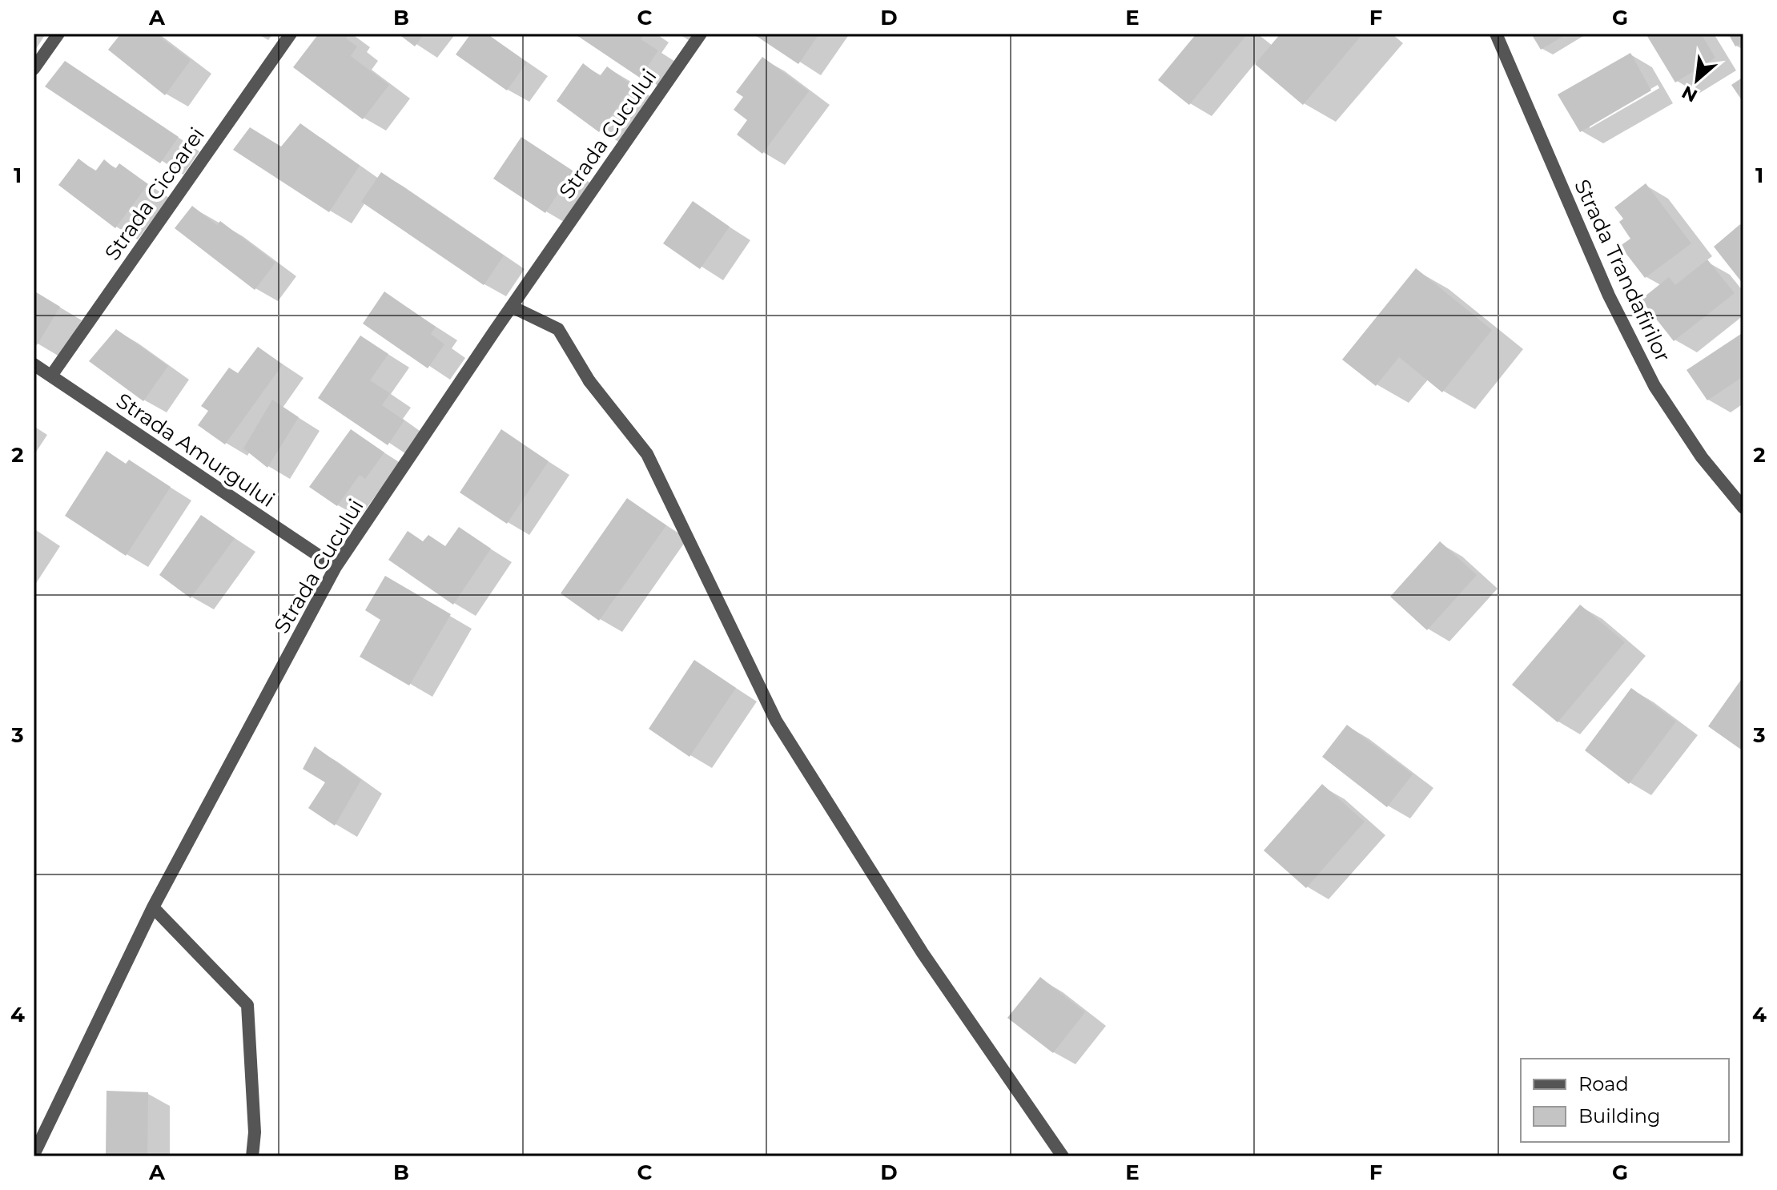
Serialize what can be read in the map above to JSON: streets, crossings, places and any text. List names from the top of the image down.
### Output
{
  "streets": {
    "street": [
      "Strada Cucului",
      "Strada Cicoarei",
      "Strada Trandafirilor",
      "Strada Amurgului"
    ]
  },
  "crossings": [
    ["Strada Cucului", "Strada Amurgului"],
    ["Strada Cicoarei", "Strada Amurgului"]
  ],
  "legend": ["Road", "Building"],
  "north": "bottom left",
  "grid": {
    "columns": [
      "A",
      "B",
      "C",
      "D",
      "E",
      "F",
      "G"
    ],
    "rows": [
      "1",
      "2",
      "3",
      "4"
    ]
  }
}
